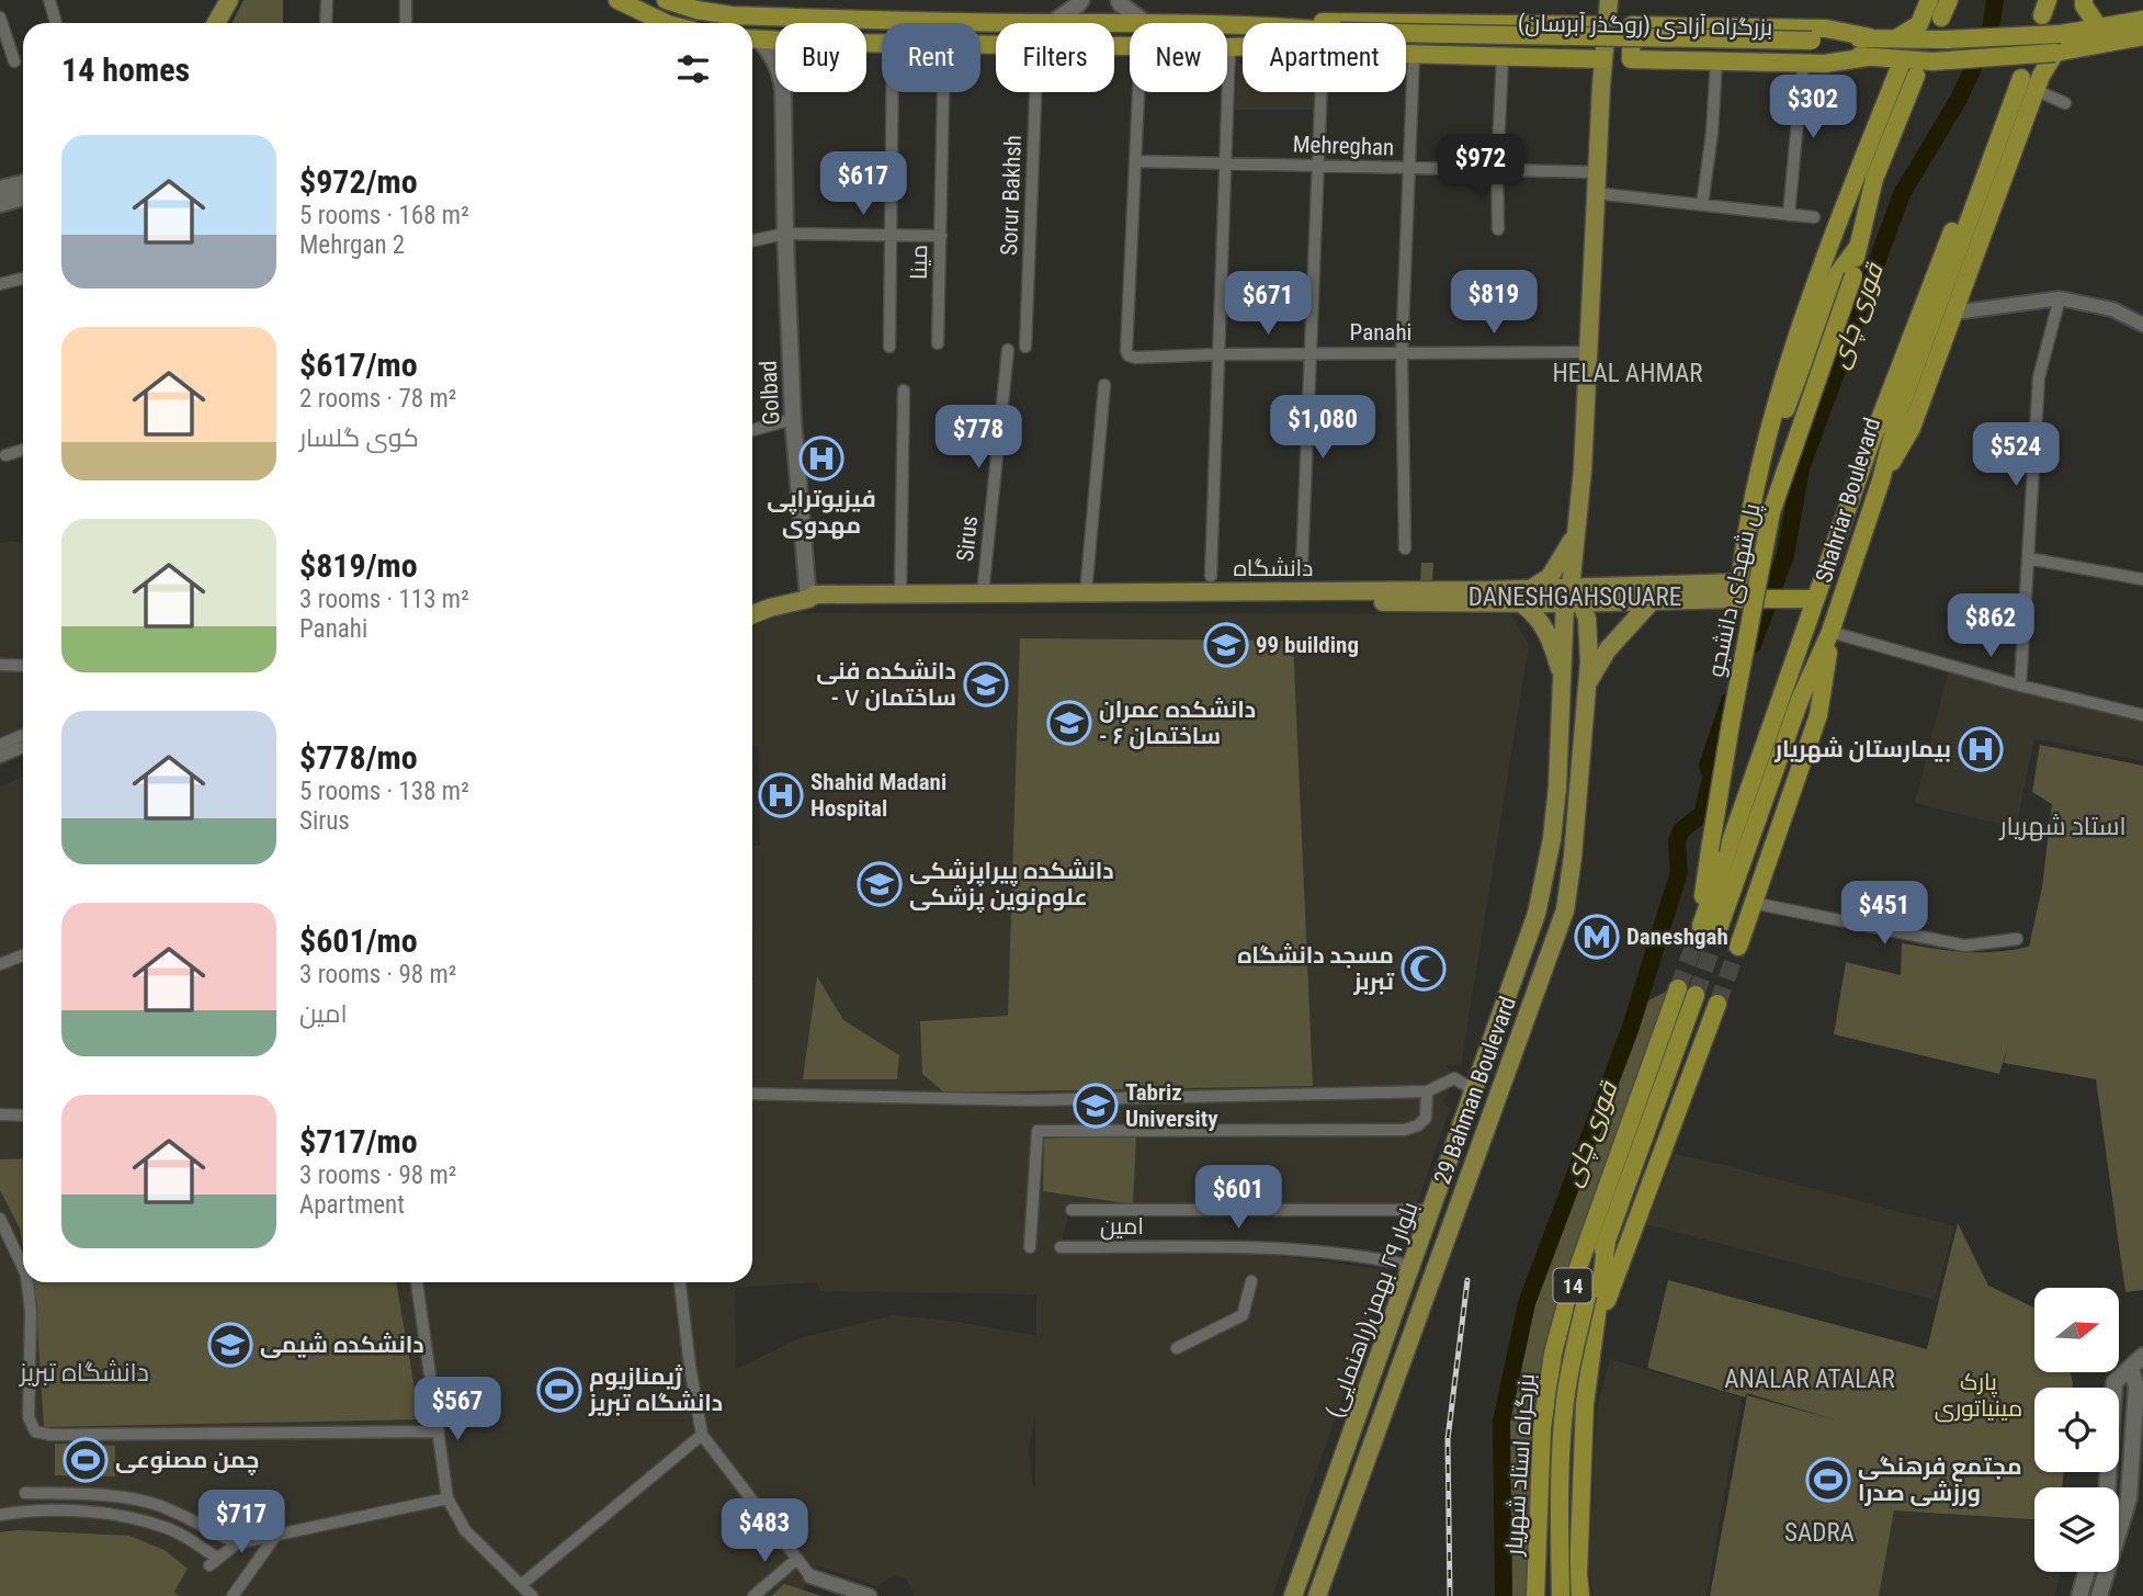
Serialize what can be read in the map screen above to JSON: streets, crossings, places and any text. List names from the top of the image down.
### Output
{
  "streets": {
    "highway": [
      "بزرگراه آزادی (روگذر آبرسان)",
      "Shahriar Boulevard",
      "پل شهدای دانشجو",
      "14",
      "بزرگراه استاد شهریار"
    ],
    "main road": [
      "Golbad",
      "دانشگاه",
      "29 Bahman Boulevard",
      "بلوار ٢٩ بهمن(راهنمایی)"
    ],
    "street": [
      "Mehreghan",
      "Sorur Bakhsh",
      "مینا",
      "Panahi",
      "Sirus",
      "امین"
    ]
  },
  "crossings": [
    ["Mehreghan", "Panahi"],
    ["Golbad", "دانشگاه"],
    ["Shahriar Boulevard", "پل شهدای دانشجو"],
    ["Sirus", "دانشگاه"],
    ["دانشگاه", "29 Bahman Boulevard"],
    ["دانشگاه", "بلوار ٢٩ بهمن(راهنمایی)"],
    ["29 Bahman Boulevard", "بلوار ٢٩ بهمن(راهنمایی)"],
    ["امین", "بلوار ٢٩ بهمن(راهنمایی)"]
  ],
  "districts": [
    "HELAL AHMAR",
    "DANESHGAHSQUARE",
    "استاد شهریار",
    "دانشگاه تبریز",
    "ANALAR ATALAR",
    "SADRA"
  ],
  "water": ["قوری چای"],
  "parks": ["پارک مینیاتوری"],
  "places": {
    "hospital": ["فیزیوتراپی مهدوی", "بیمارستان شهریار", "Shahid Madani Hospital"],
    "school or university": [
      "99 building",
      "دانشکده فنی - ساختمان ۷",
      "دانشکده عمران - ساختمان ۶",
      "دانشکده پیراپزشکی علوم‌نوین پزشکی",
      "Tabriz University",
      "دانشکده شیمی"
    ],
    "metro station": ["Daneshgah"],
    "mosque": ["مسجد دانشگاه تبربز"],
    "sports": ["ژیمنازیوم دانشگاه تبریز", "چمن مصنوعی", "مجتمع فرهنگی ورزشی صدرا"]
  },
  "north": "right",
  "page": {
    "chip": [
      "Buy",
      "Rent",
      "Filters",
      "New",
      "Apartment"
    ],
    "heading": "14 homes",
    "price": [
      "$302",
      "$972",
      "$617",
      "$819",
      "$671",
      "$1,080",
      "$778",
      "$524",
      "$862",
      "$451",
      "$601",
      "$567",
      "$717",
      "$483"
    ],
    "list": [
      {
        "name": "$972/mo",
        "note": "5 rooms · 168 m² · Mehrgan 2"
      },
      {
        "name": "$617/mo",
        "note": "2 rooms · 78 m² · کوی گلسار"
      },
      {
        "name": "$819/mo",
        "note": "3 rooms · 113 m² · Panahi"
      },
      {
        "name": "$778/mo",
        "note": "5 rooms · 138 m² · Sirus"
      },
      {
        "name": "$601/mo",
        "note": "3 rooms · 98 m² · امین"
      },
      {
        "name": "$717/mo",
        "note": "3 rooms · 98 m² · Apartment"
      }
    ]
  }
}
